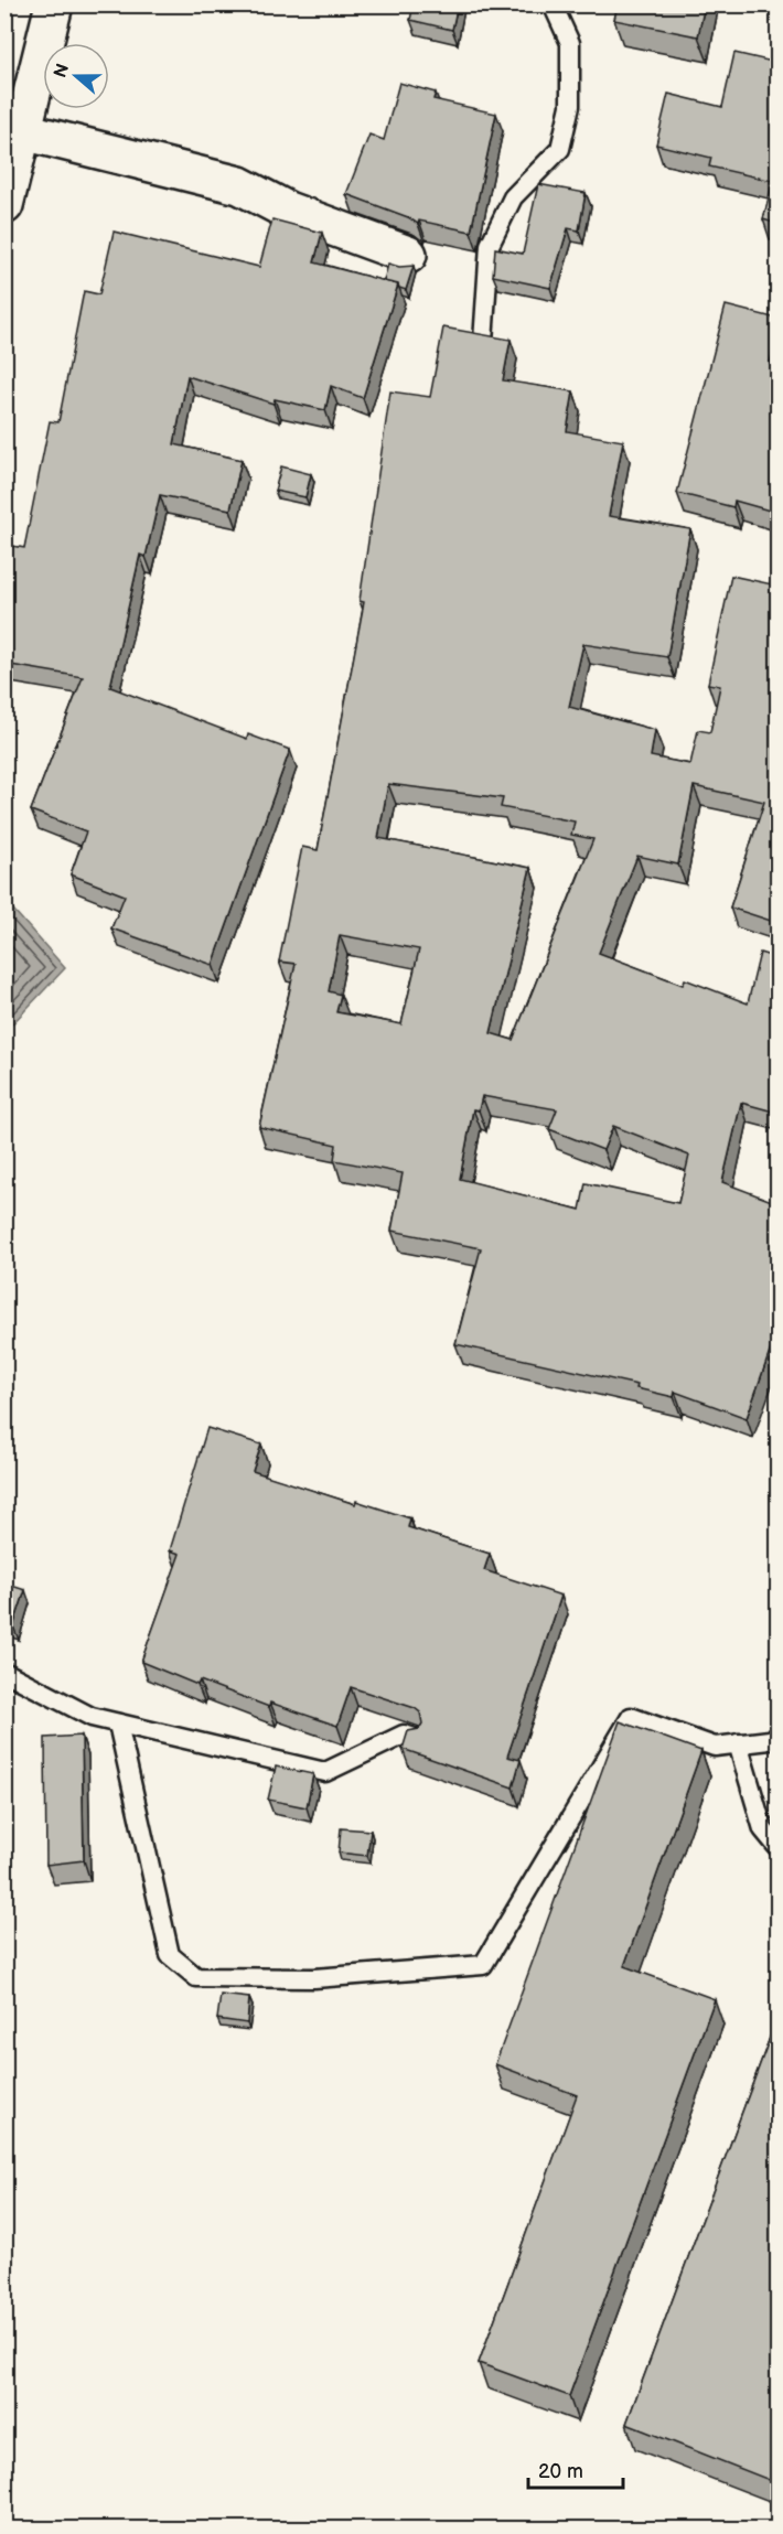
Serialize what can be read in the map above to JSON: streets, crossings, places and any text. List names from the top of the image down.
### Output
{
  "scale_bar": "20 m",
  "north": "left"
}
